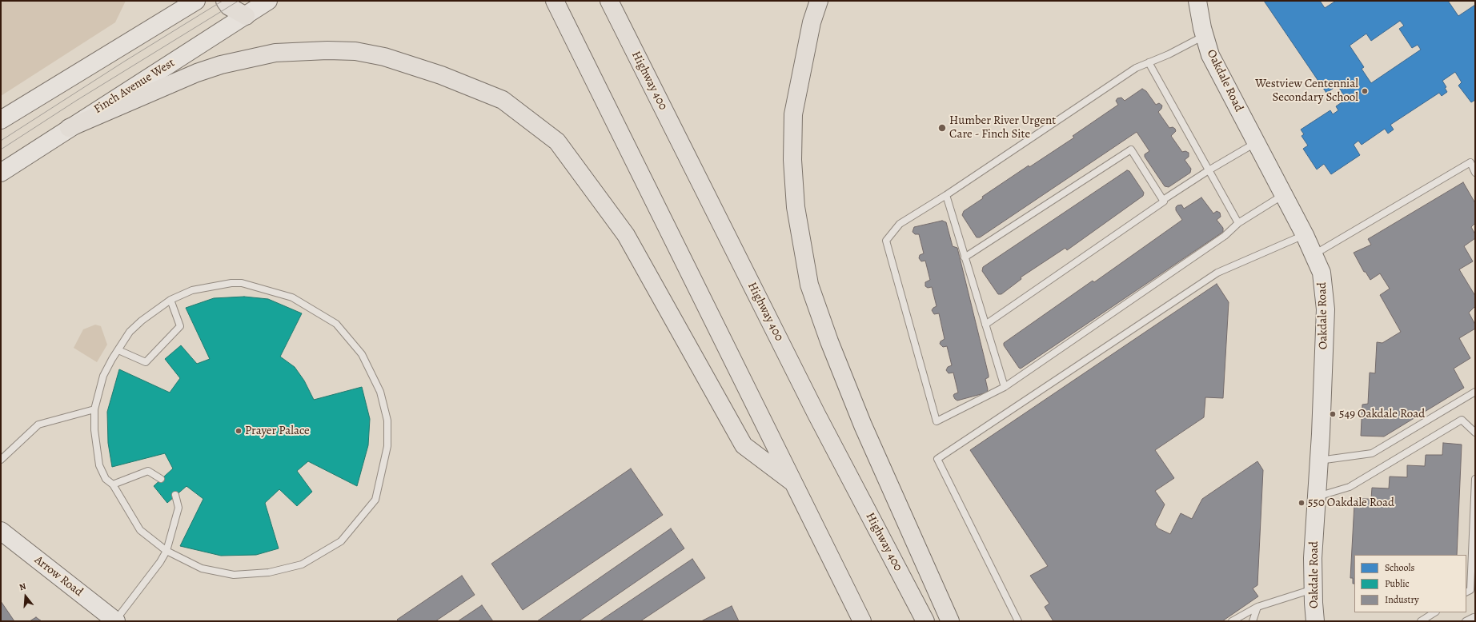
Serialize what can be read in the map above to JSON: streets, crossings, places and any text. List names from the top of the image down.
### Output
{
  "streets": {
    "highway": ["Highway 400"],
    "street": ["Oakdale Road", "Finch Avenue West", "Arrow Road"]
  },
  "places": [
    "Westview Centennial Secondary School",
    "Humber River Urgent Care - Finch Site",
    "549 Oakdale Road",
    "Prayer Palace",
    "550 Oakdale Road"
  ],
  "legend": ["Schools", "Public", "Industry"],
  "north": "top"
}
